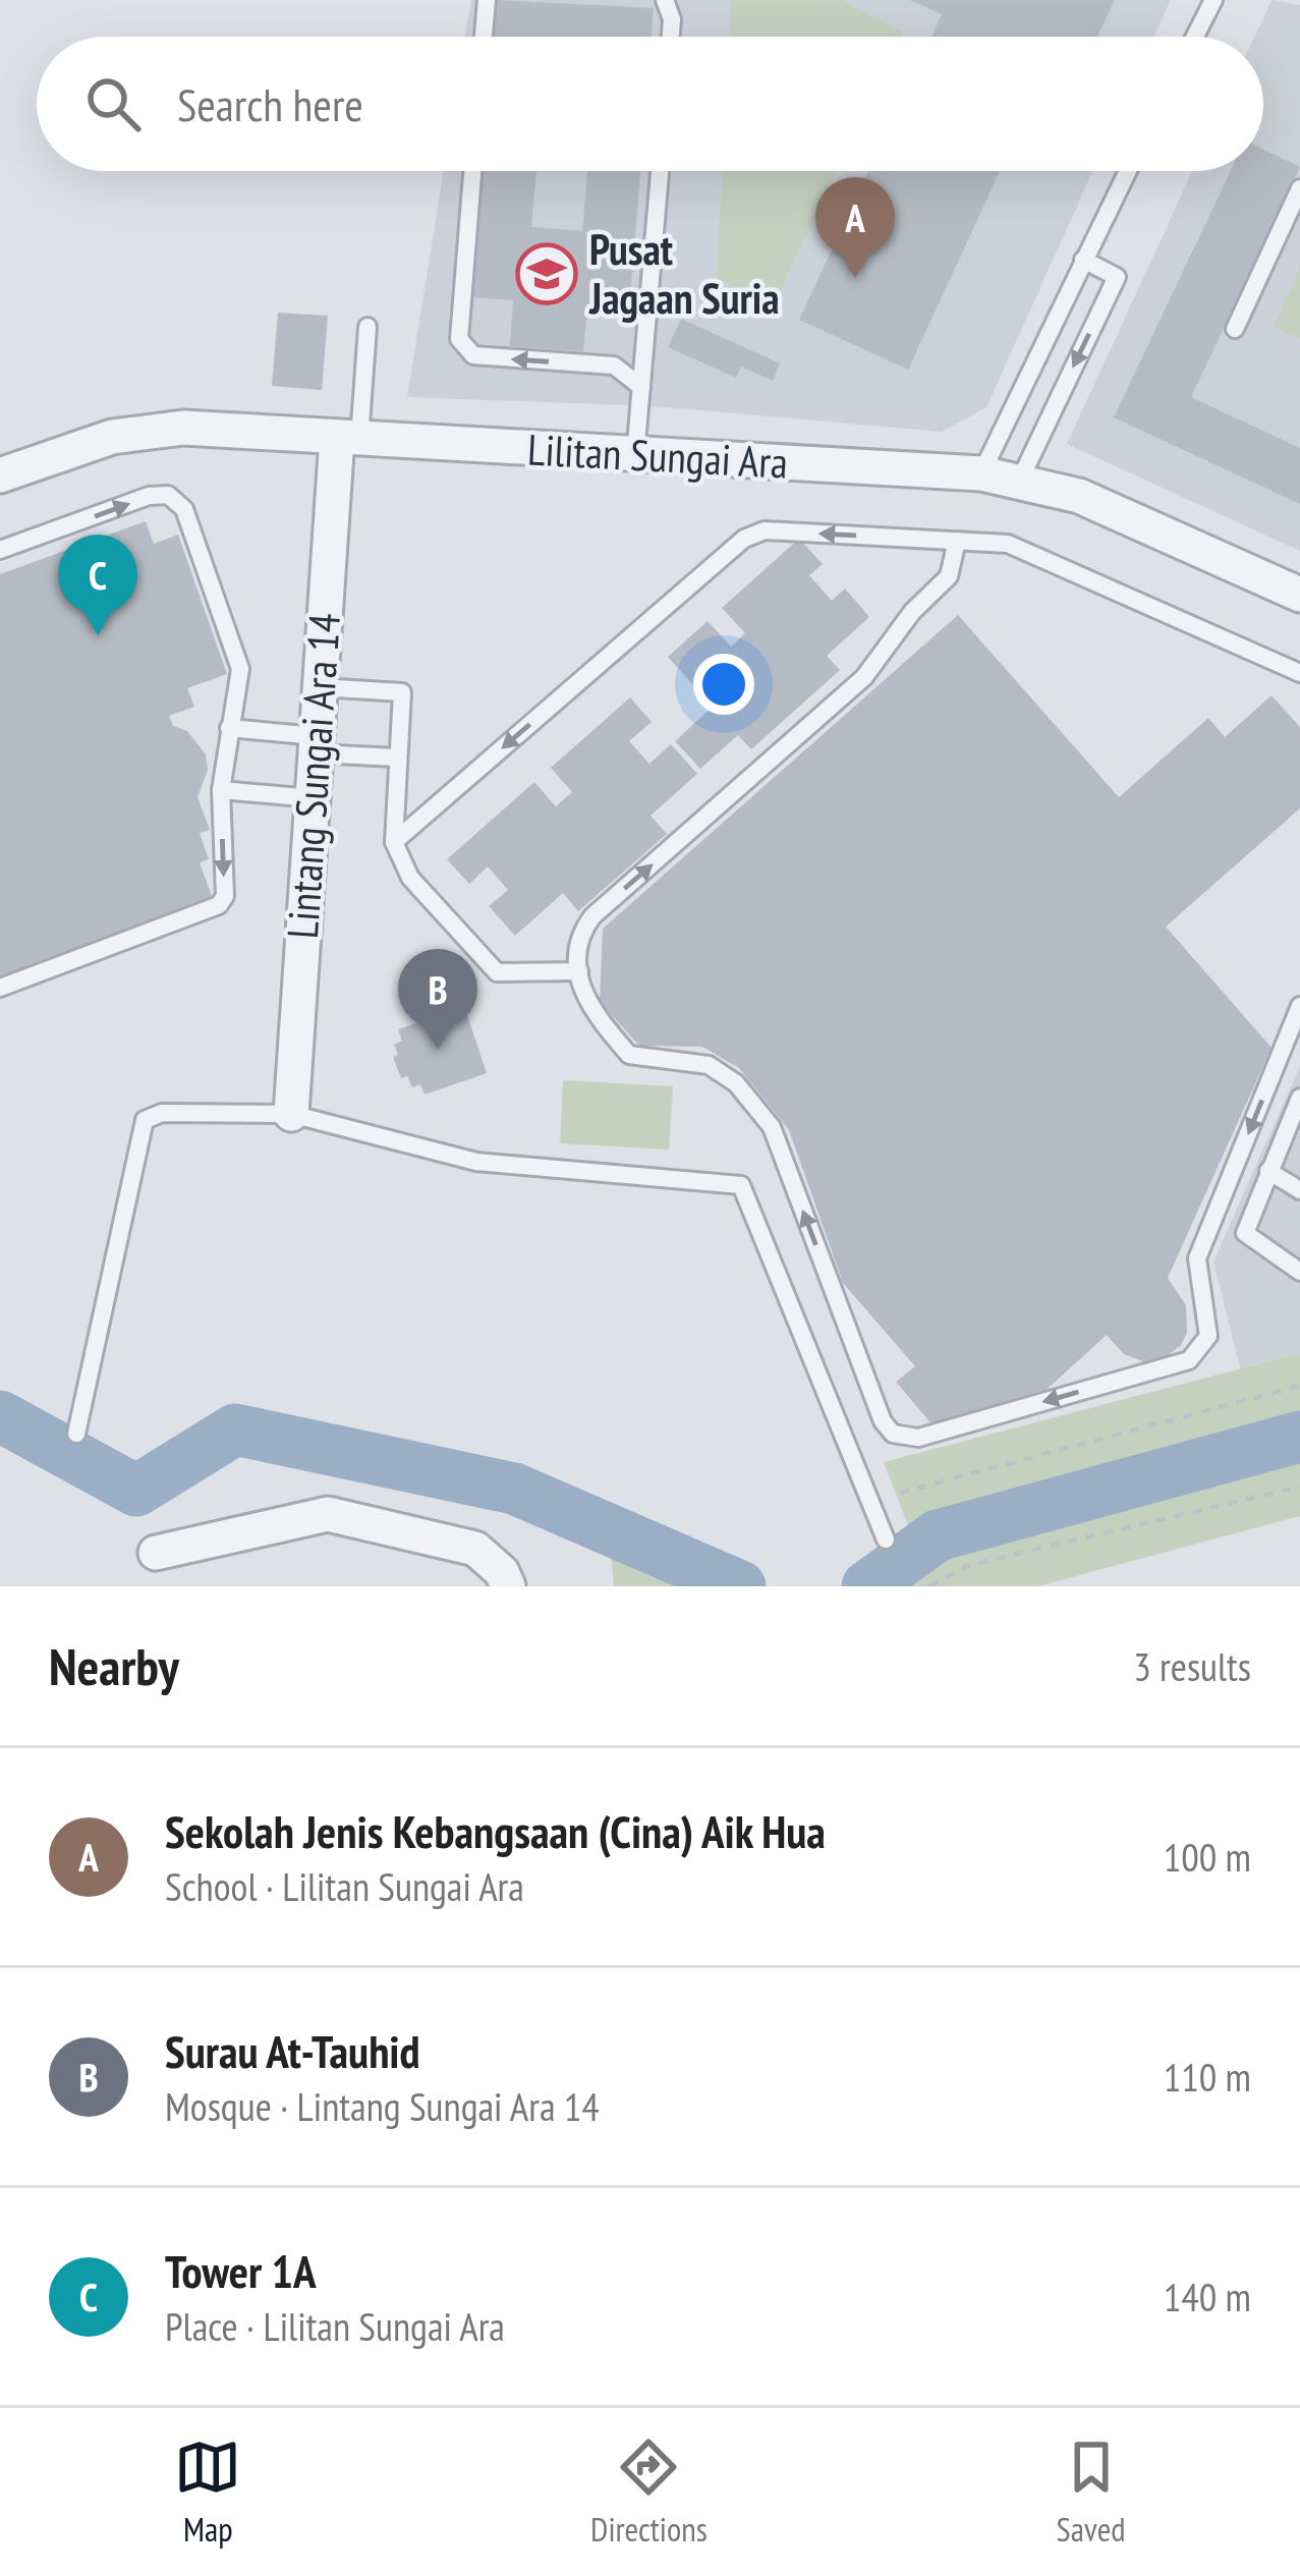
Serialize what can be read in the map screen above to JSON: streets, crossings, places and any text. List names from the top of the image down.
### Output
{
  "streets": {
    "street": ["Lilitan Sungai Ara", "Lintang Sungai Ara 14"]
  },
  "crossings": [
    ["Lilitan Sungai Ara", "Lintang Sungai Ara 14"]
  ],
  "places": {
    "school or university": ["Pusat Jagaan Suria"]
  },
  "page": {
    "search": "Search here",
    "pins": ["A", "C", "B"],
    "heading": ["Nearby", "3 results"],
    "list": [
      {
        "mark": "A",
        "name": "Sekolah Jenis Kebangsaan (Cina) Aik Hua",
        "note": "School · Lilitan Sungai Ara",
        "value": "100 m"
      },
      {
        "mark": "B",
        "name": "Surau At-Tauhid",
        "note": "Mosque · Lintang Sungai Ara 14",
        "value": "110 m"
      },
      {
        "mark": "C",
        "name": "Tower 1A",
        "note": "Place · Lilitan Sungai Ara",
        "value": "140 m"
      }
    ],
    "nav": ["Map", "Directions", "Saved"]
  }
}
